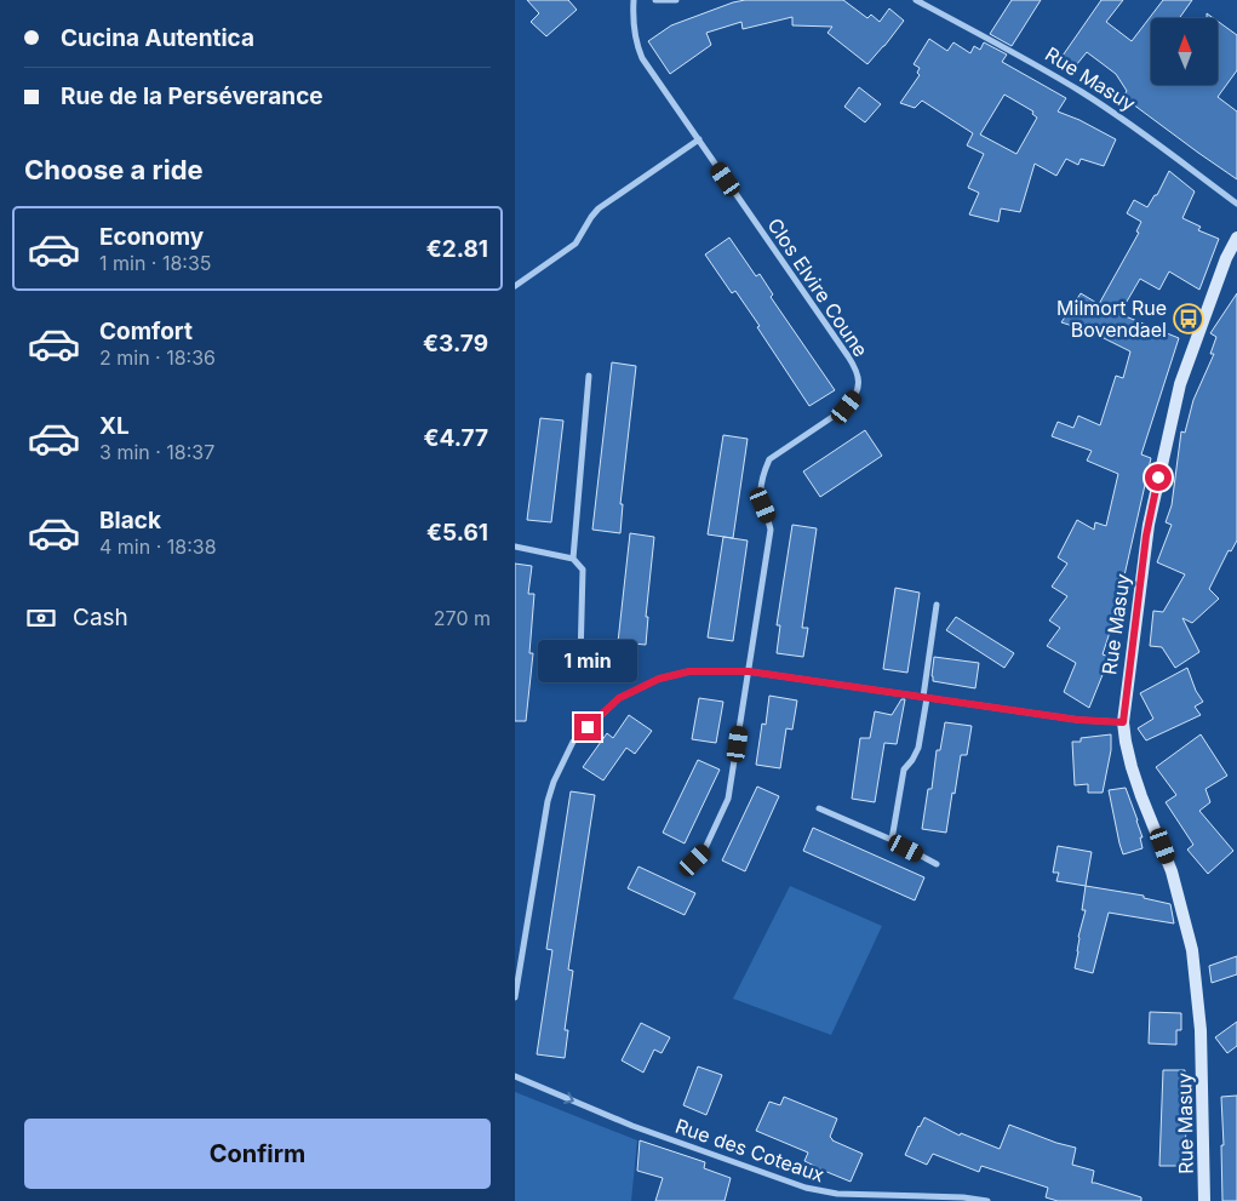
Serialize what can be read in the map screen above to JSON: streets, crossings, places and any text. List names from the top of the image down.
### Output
{
  "streets": {
    "street": ["Rue Masuy", "Clos Elvire Coune", "Rue des Coteaux"]
  },
  "one_way": ["Rue des Coteaux"],
  "places": {
    "bus stop": ["Milmort Rue Bovendael"]
  },
  "north": "top",
  "page": {
    "banner": ["Cucina Autentica", "Rue de la Perséverance"],
    "heading": "Choose a ride",
    "list": [
      {
        "name": "Economy",
        "note": "1 min · 18:35",
        "value": "€2.81"
      },
      {
        "name": "Comfort",
        "note": "2 min · 18:36",
        "value": "€3.79"
      },
      {
        "name": "XL",
        "note": "3 min · 18:37",
        "value": "€4.77"
      },
      {
        "name": "Black",
        "note": "4 min · 18:38",
        "value": "€5.61"
      }
    ],
    "pay": ["Cash", "270 m"],
    "bubble": "1 min",
    "buttons": "Confirm"
  }
}
